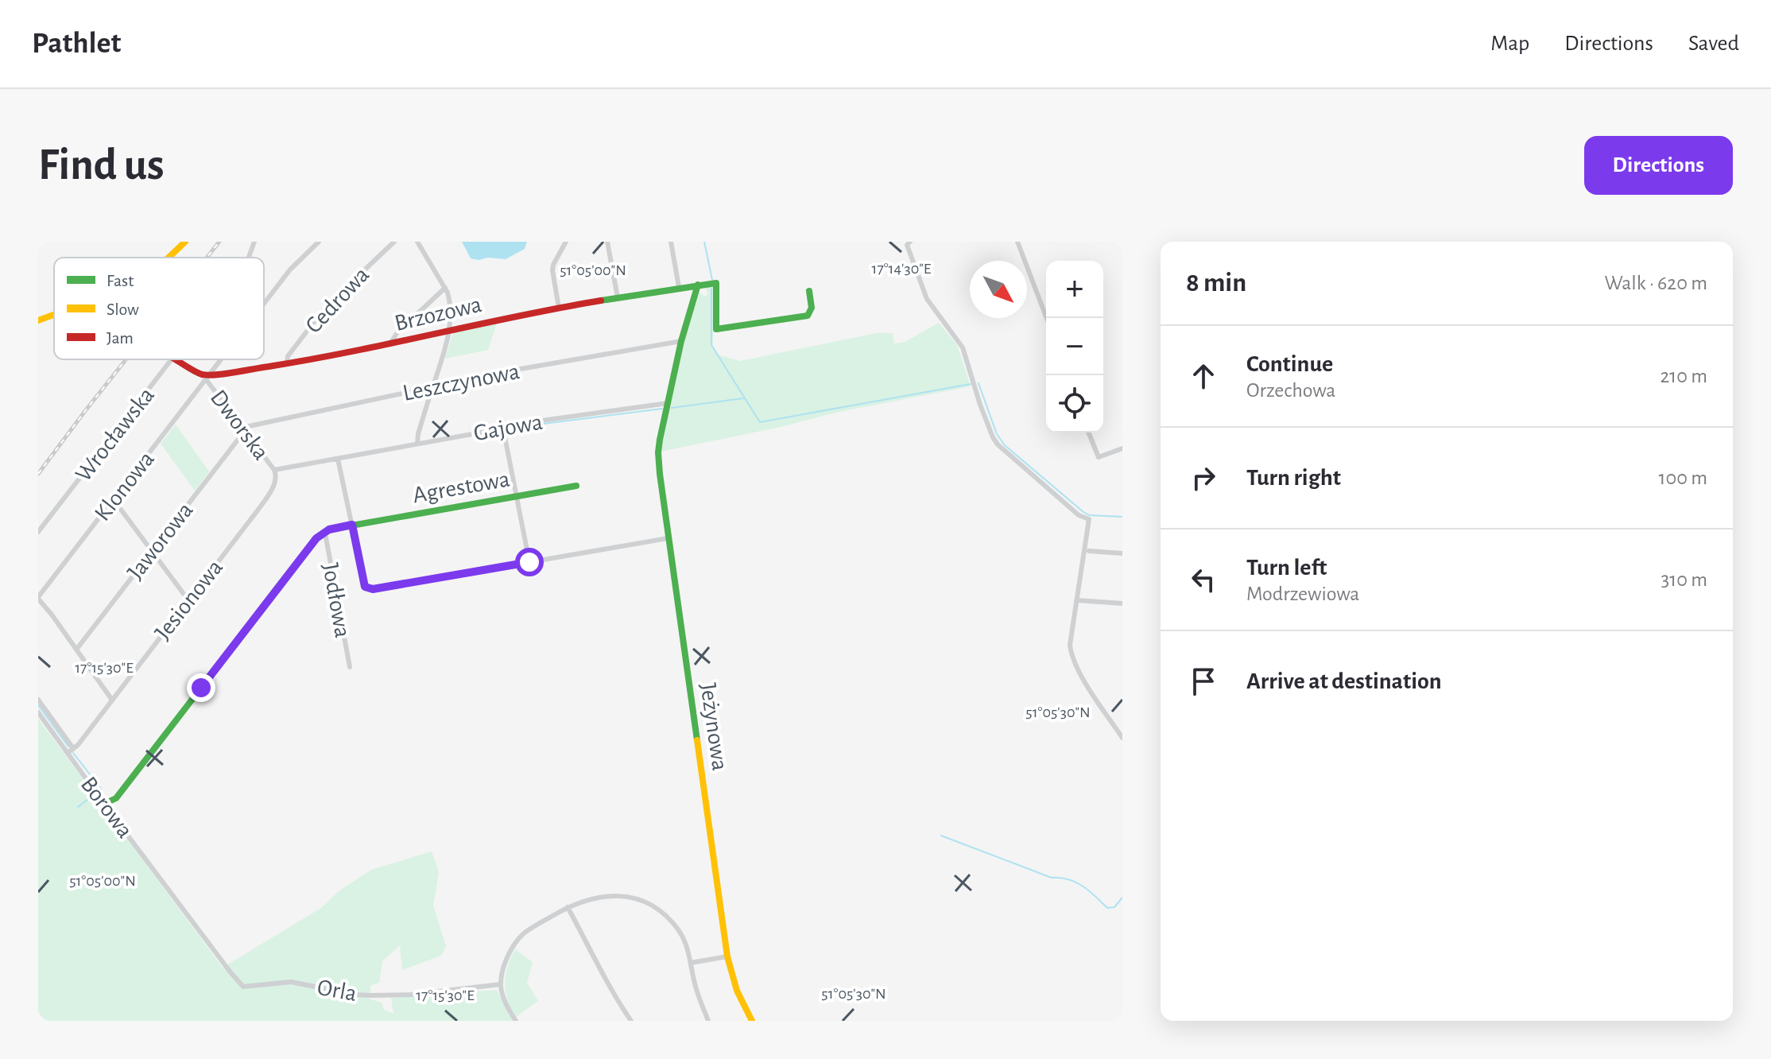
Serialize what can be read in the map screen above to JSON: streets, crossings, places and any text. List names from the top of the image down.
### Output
{
  "streets": {
    "street": [
      "Cedrowa",
      "Brzozowa",
      "Leszczynowa",
      "Dworska",
      "Gajowa",
      "Wrocławska",
      "Klonowa",
      "Agrestowa",
      "Jaworowa",
      "Jesionowa",
      "Jodłowa",
      "Jeżynowa",
      "Borowa",
      "Orla"
    ]
  },
  "crossings": [
    ["Cedrowa", "Brzozowa"],
    ["Brzozowa", "Dworska"],
    ["Brzozowa", "Klonowa"],
    ["Brzozowa", "Jeżynowa"],
    ["Leszczynowa", "Dworska"],
    ["Leszczynowa", "Jeżynowa"],
    ["Dworska", "Gajowa"],
    ["Dworska", "Klonowa"],
    ["Dworska", "Jaworowa"],
    ["Dworska", "Jesionowa"],
    ["Gajowa", "Jesionowa"],
    ["Gajowa", "Jeżynowa"],
    ["Agrestowa", "Jodłowa"],
    ["Jesionowa", "Borowa"],
    ["Borowa", "Orla"]
  ],
  "legend": ["Fast", "Slow", "Jam"],
  "north": "bottom right",
  "page": {
    "header": "Pathlet",
    "nav": ["Map", "Directions", "Saved"],
    "buttons": "Directions",
    "title": "Find us",
    "heading": ["8 min", "Walk · 620 m"],
    "map_buttons": ["+", "−"],
    "list": [
      ["Continue", "Orzechowa", "210 m"],
      ["Turn right", "100 m"],
      ["Turn left", "Modrzewiowa", "310 m"],
      "Arrive at destination"
    ]
  },
  "coordinates": [
    "17°14'30\"E",
    "51°05'00\"N",
    "17°15'30\"E",
    "51°05'30\"N"
  ]
}
